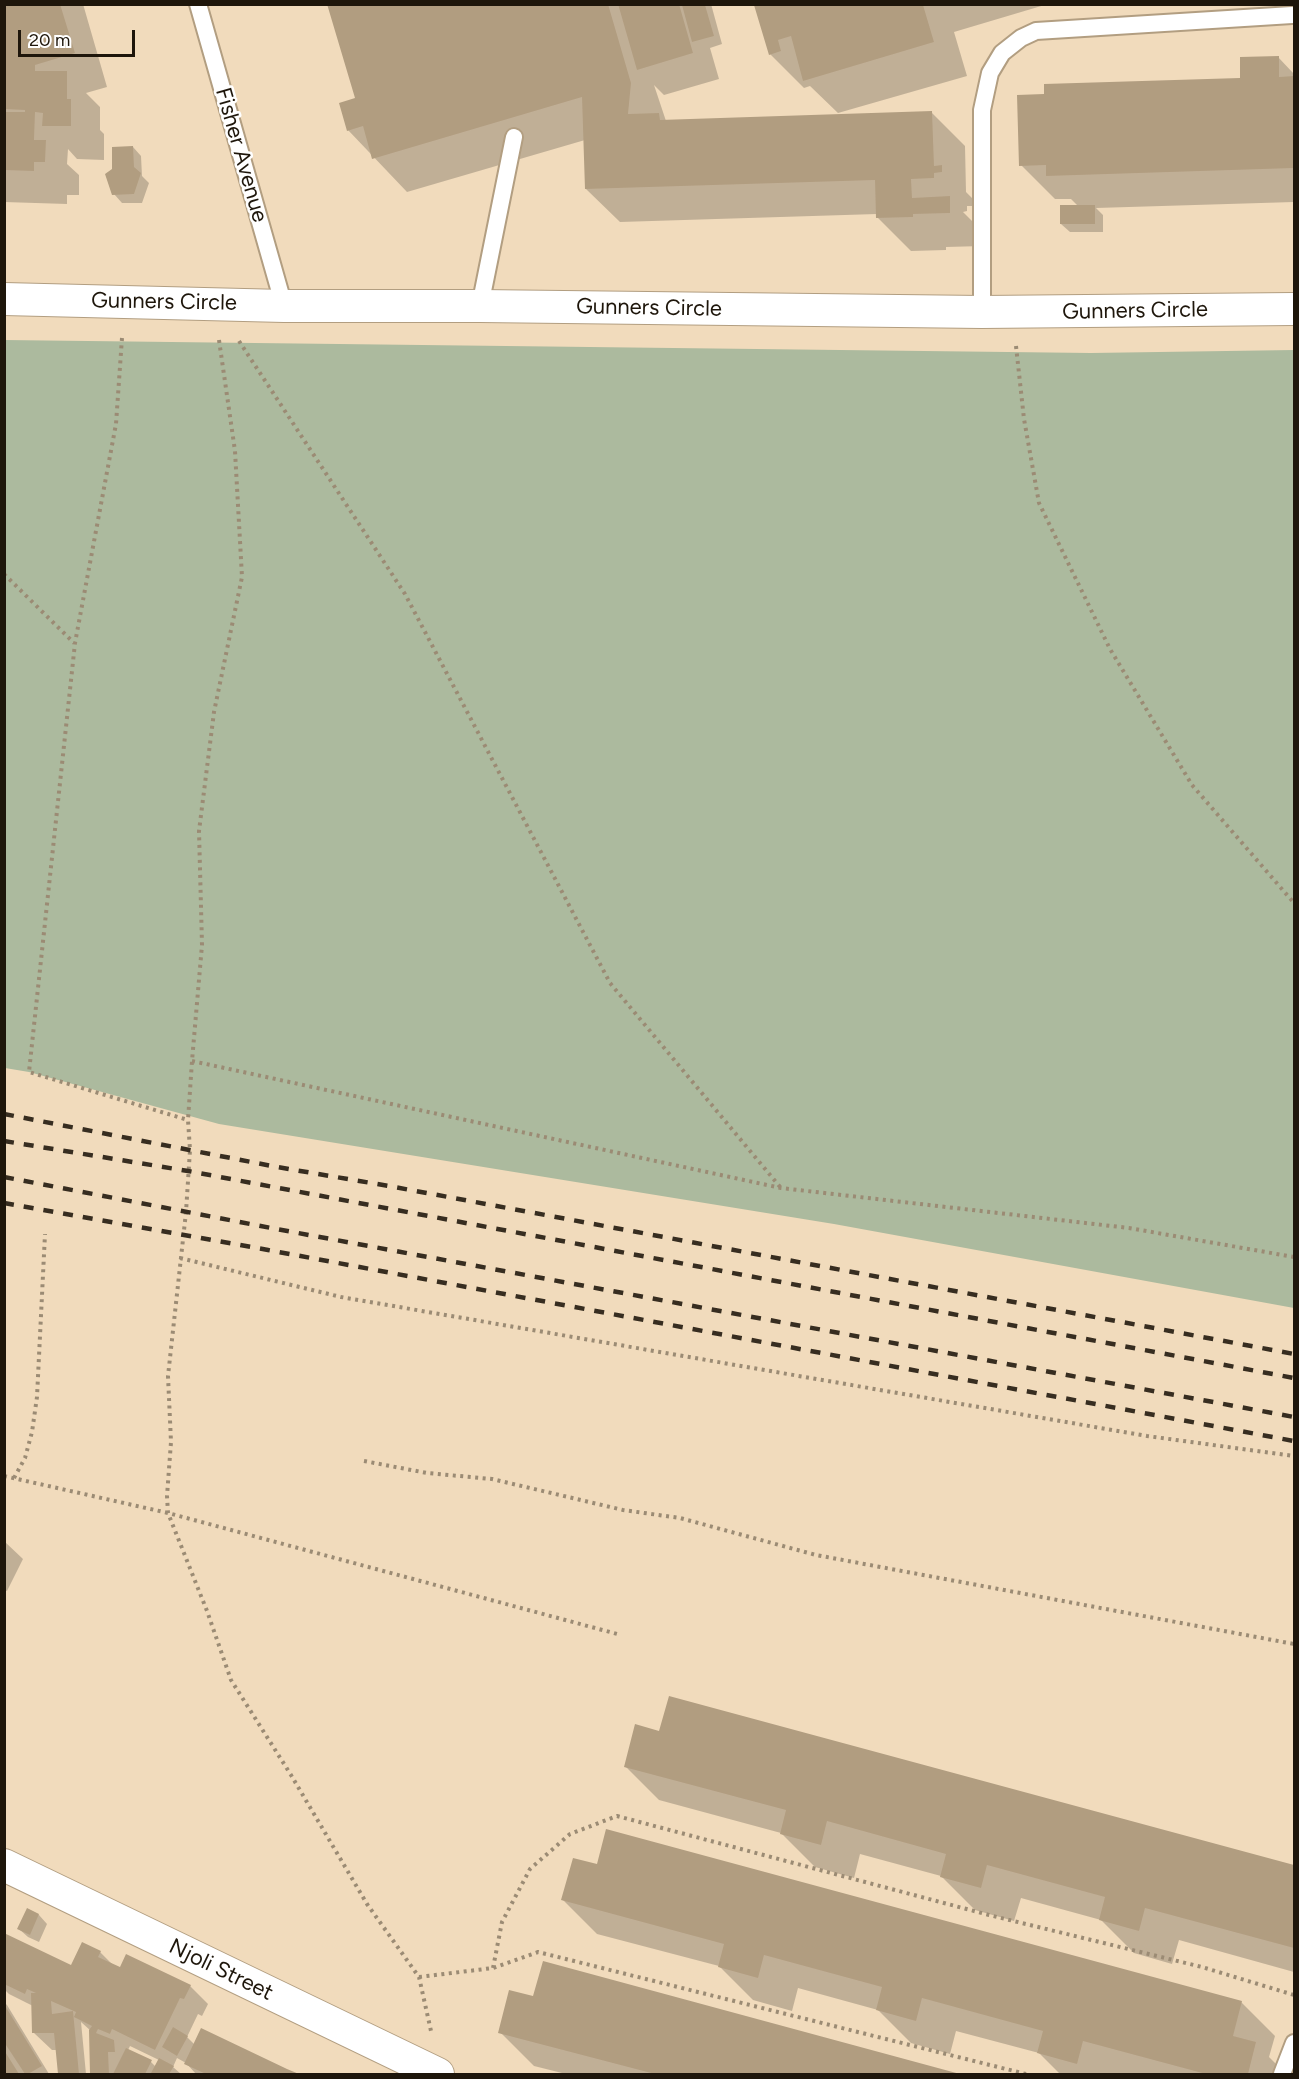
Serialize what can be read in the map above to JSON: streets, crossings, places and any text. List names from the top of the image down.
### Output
{
  "streets": {
    "street": ["Gunners Circle", "Njoli Street"],
    "lane": ["Fisher Avenue"]
  },
  "crossings": [
    ["Fisher Avenue", "Gunners Circle"]
  ],
  "scale_bar": "20 m"
}
